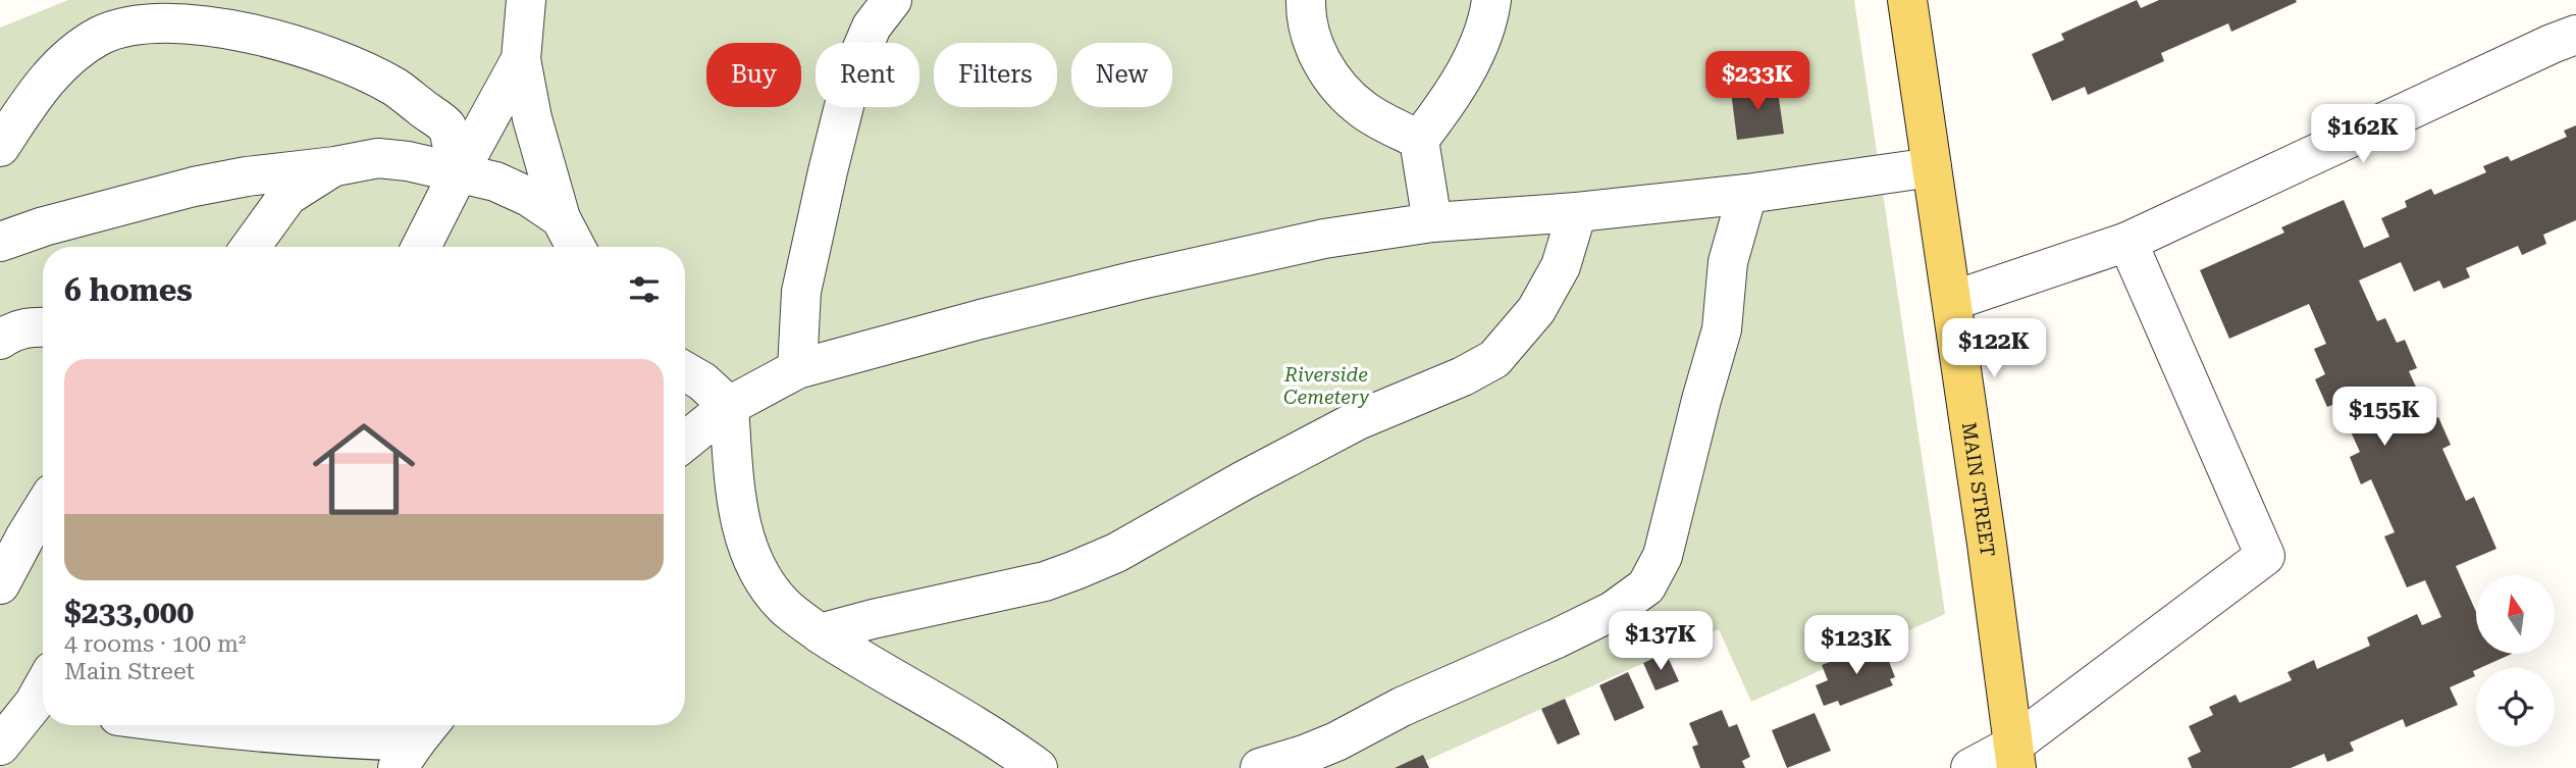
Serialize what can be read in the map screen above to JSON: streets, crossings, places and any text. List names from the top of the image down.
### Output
{
  "streets": {
    "main road": ["MAIN STREET"]
  },
  "parks": ["Riverside Cemetery"],
  "north": "top",
  "page": {
    "chip": [
      "Buy",
      "Rent",
      "Filters",
      "New"
    ],
    "price": [
      "$233K",
      "$162K",
      "$122K",
      "$155K",
      "$137K",
      "$123K"
    ],
    "heading": "6 homes",
    "list": [
      {
        "name": "$233,000",
        "note": "4 rooms · 100 m² · Main Street"
      }
    ]
  }
}
